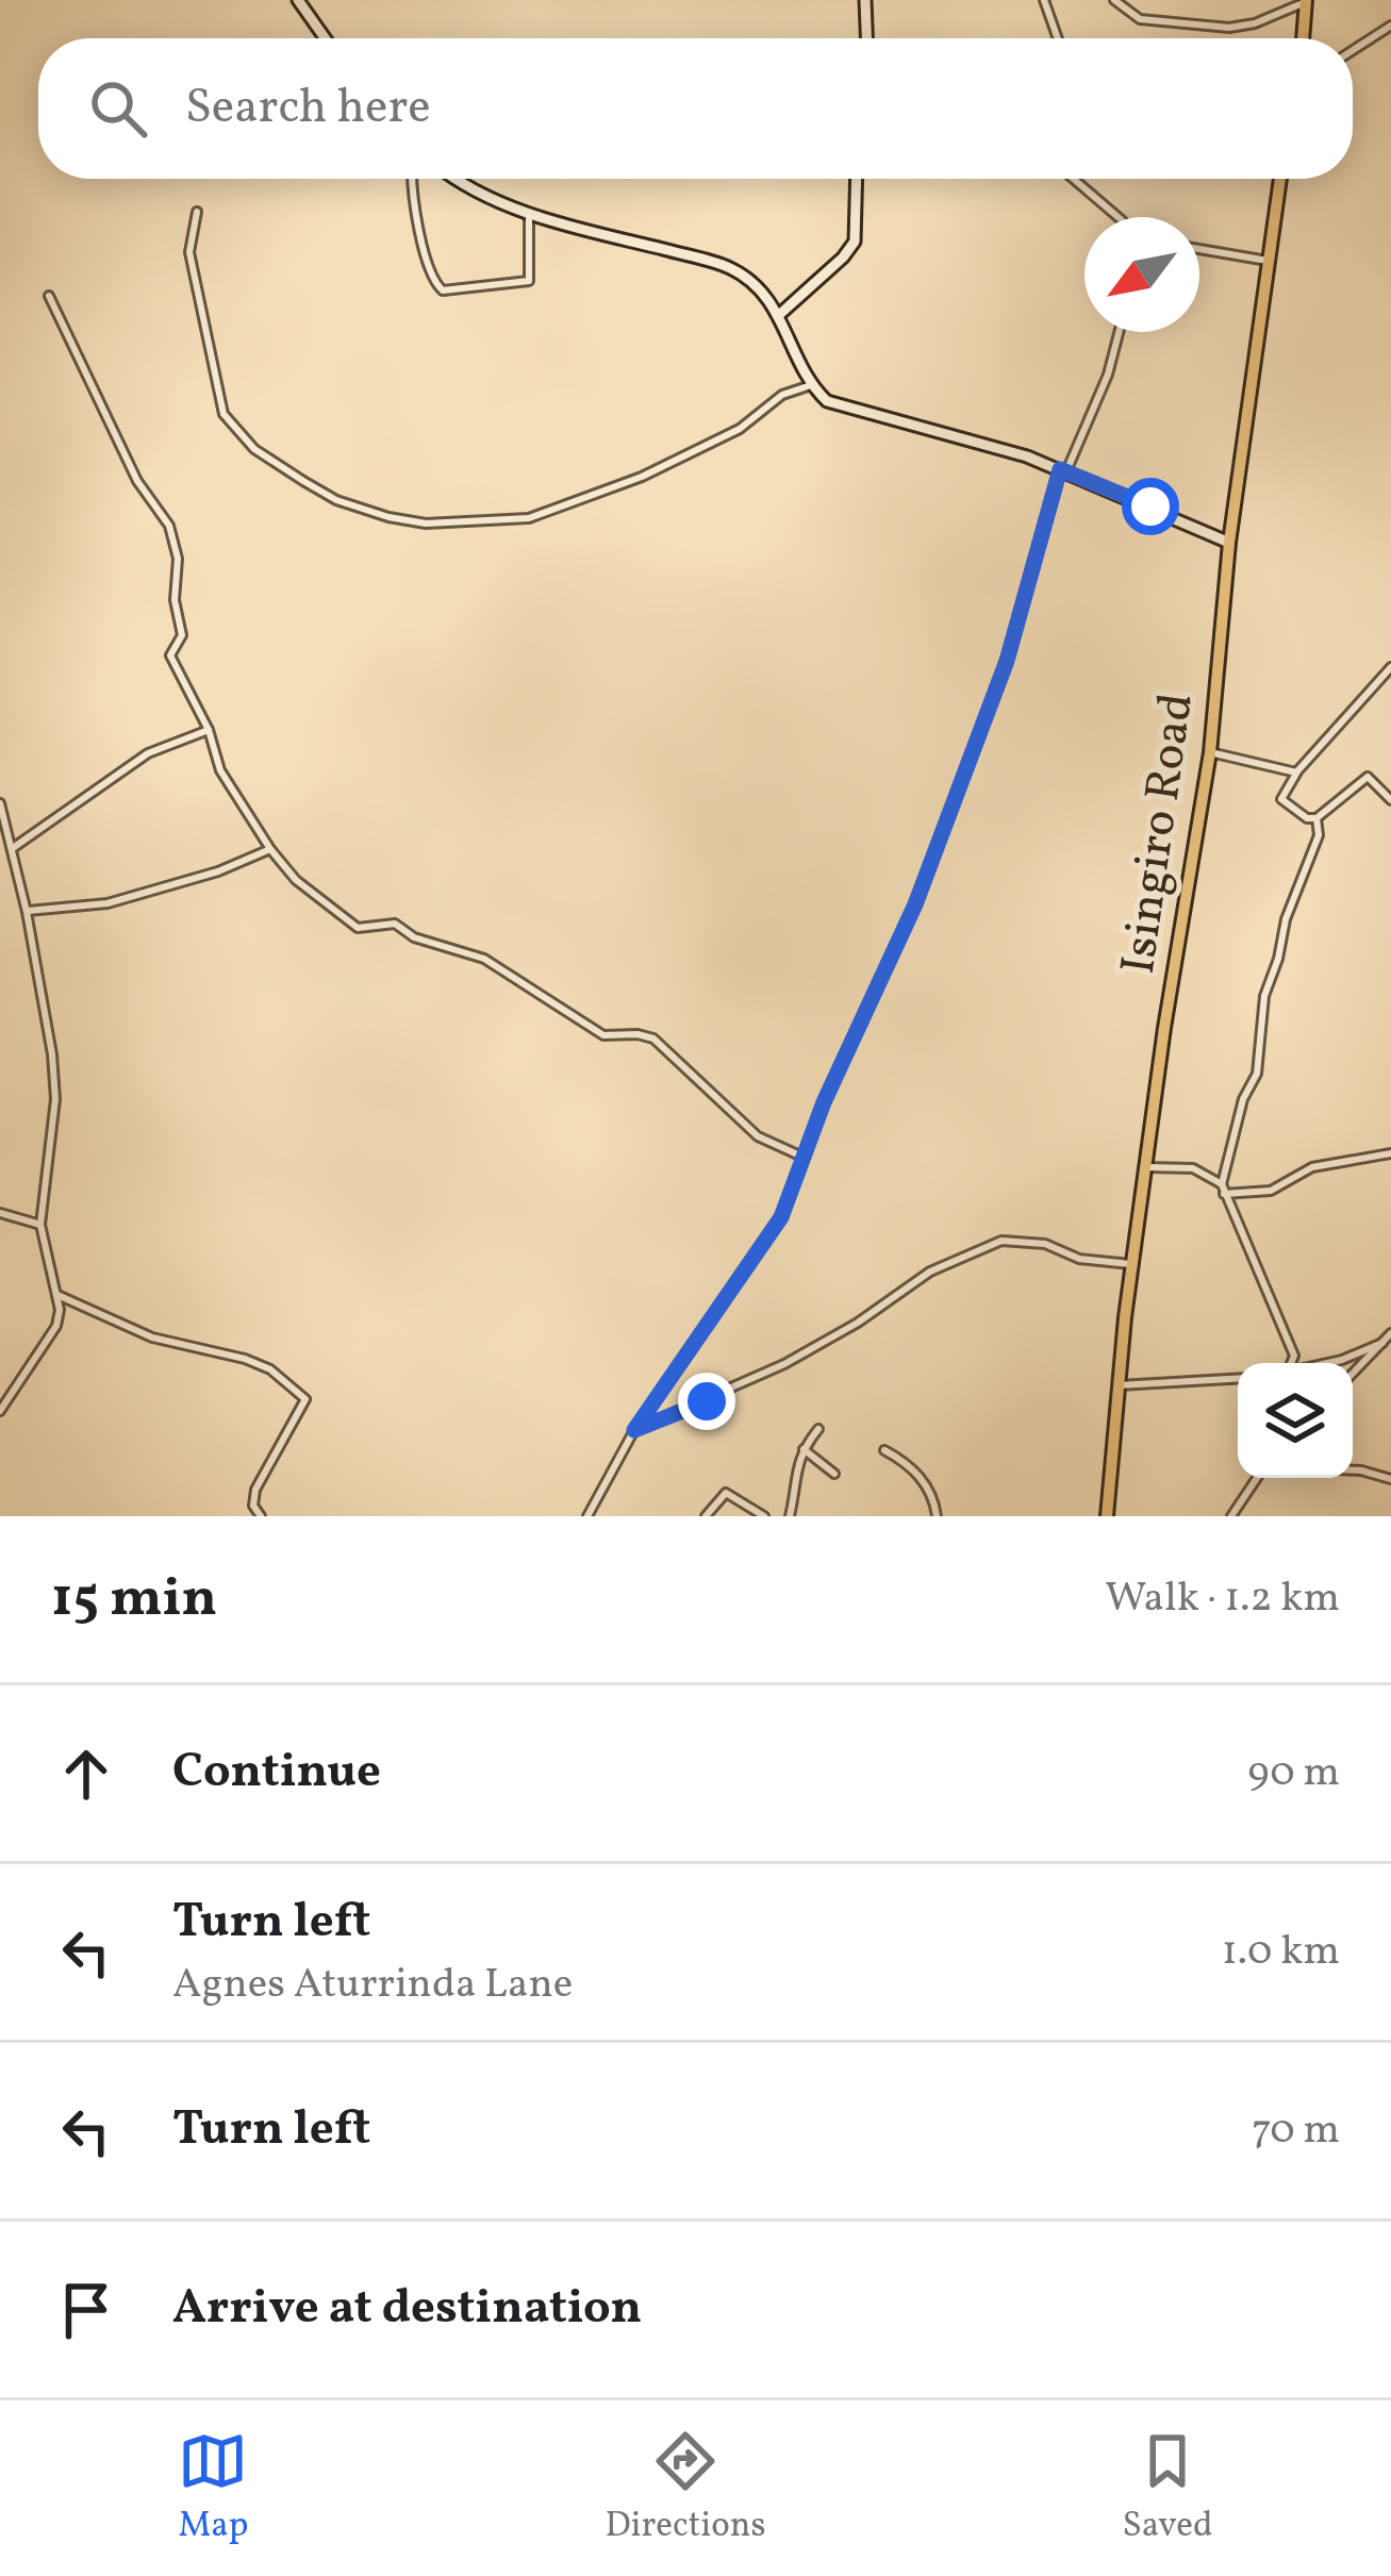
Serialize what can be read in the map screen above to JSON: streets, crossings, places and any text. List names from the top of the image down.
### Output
{
  "streets": {
    "main road": ["Isingiro Road"]
  },
  "north": "bottom left",
  "page": {
    "search": "Search here",
    "heading": ["15 min", "Walk · 1.2 km"],
    "list": [
      ["Continue", "90 m"],
      ["Turn left", "Agnes Aturrinda Lane", "1.0 km"],
      ["Turn left", "70 m"],
      "Arrive at destination"
    ],
    "nav": ["Map", "Directions", "Saved"]
  }
}
